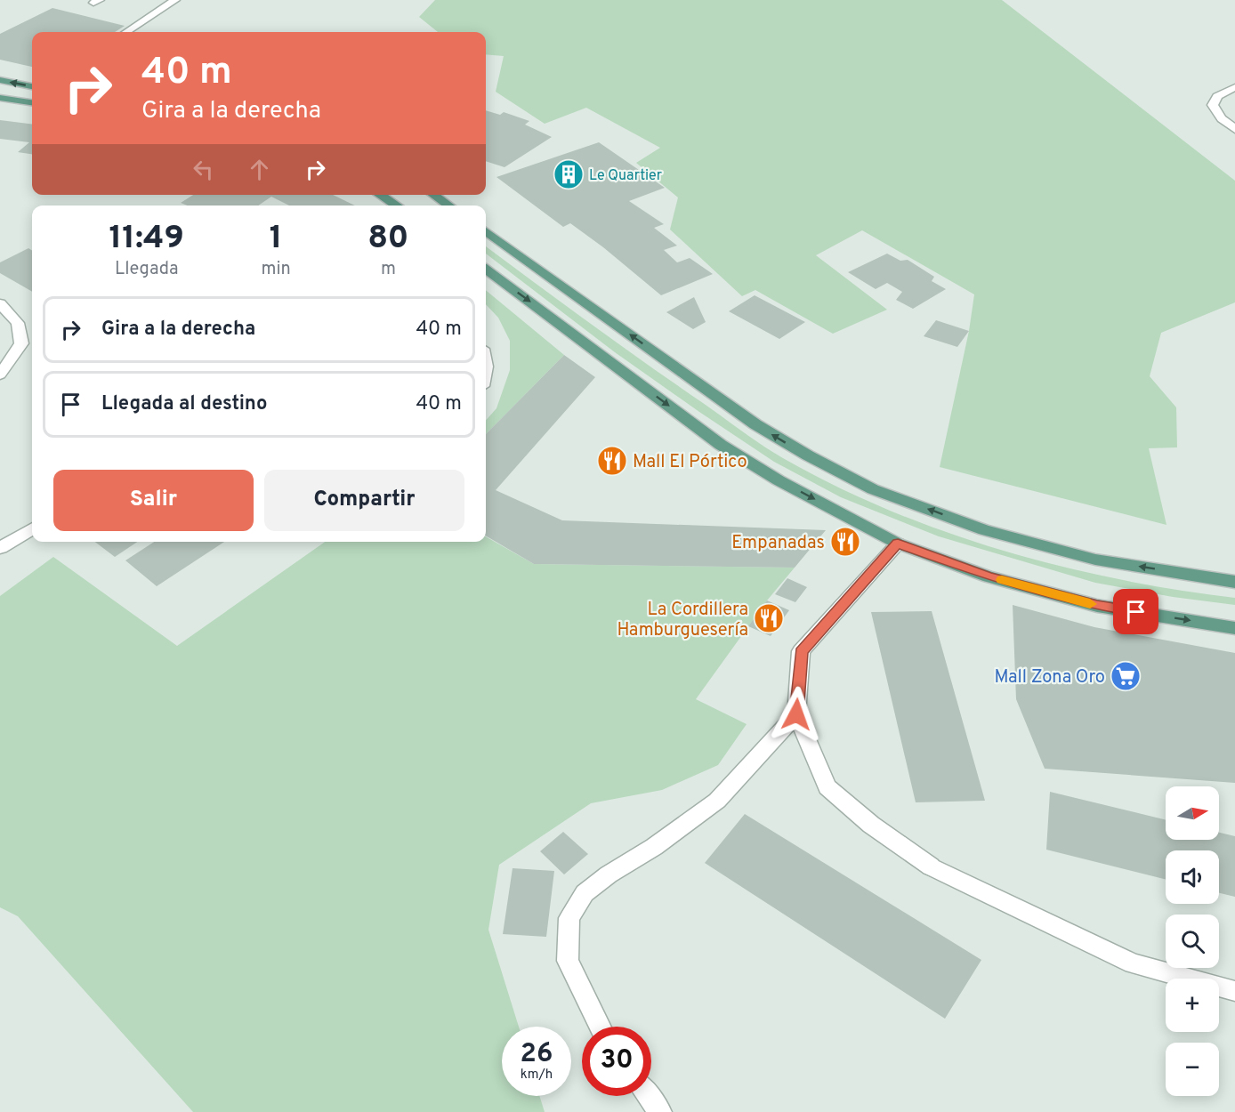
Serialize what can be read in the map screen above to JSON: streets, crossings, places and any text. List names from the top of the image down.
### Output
{
  "places": {
    "building": ["Le Quartier"],
    "restaurant": ["Mall El Pórtico", "Empanadas", "La Cordillera Hamburguesería"],
    "supermarket": ["Mall Zona Oro"]
  },
  "north": "right",
  "page": {
    "turn": ["40 m", "Gira a la derecha"],
    "eta": [
      "11:49",
      "Llegada",
      "1",
      "min",
      "80",
      "m"
    ],
    "list": [
      {
        "name": "Gira a la derecha",
        "value": "40 m"
      },
      {
        "name": "Llegada al destino",
        "value": "40 m"
      }
    ],
    "buttons": ["Salir", "Compartir"],
    "map_buttons": ["+", "−"],
    "speed": "26 km/h",
    "limit": "30"
  }
}
